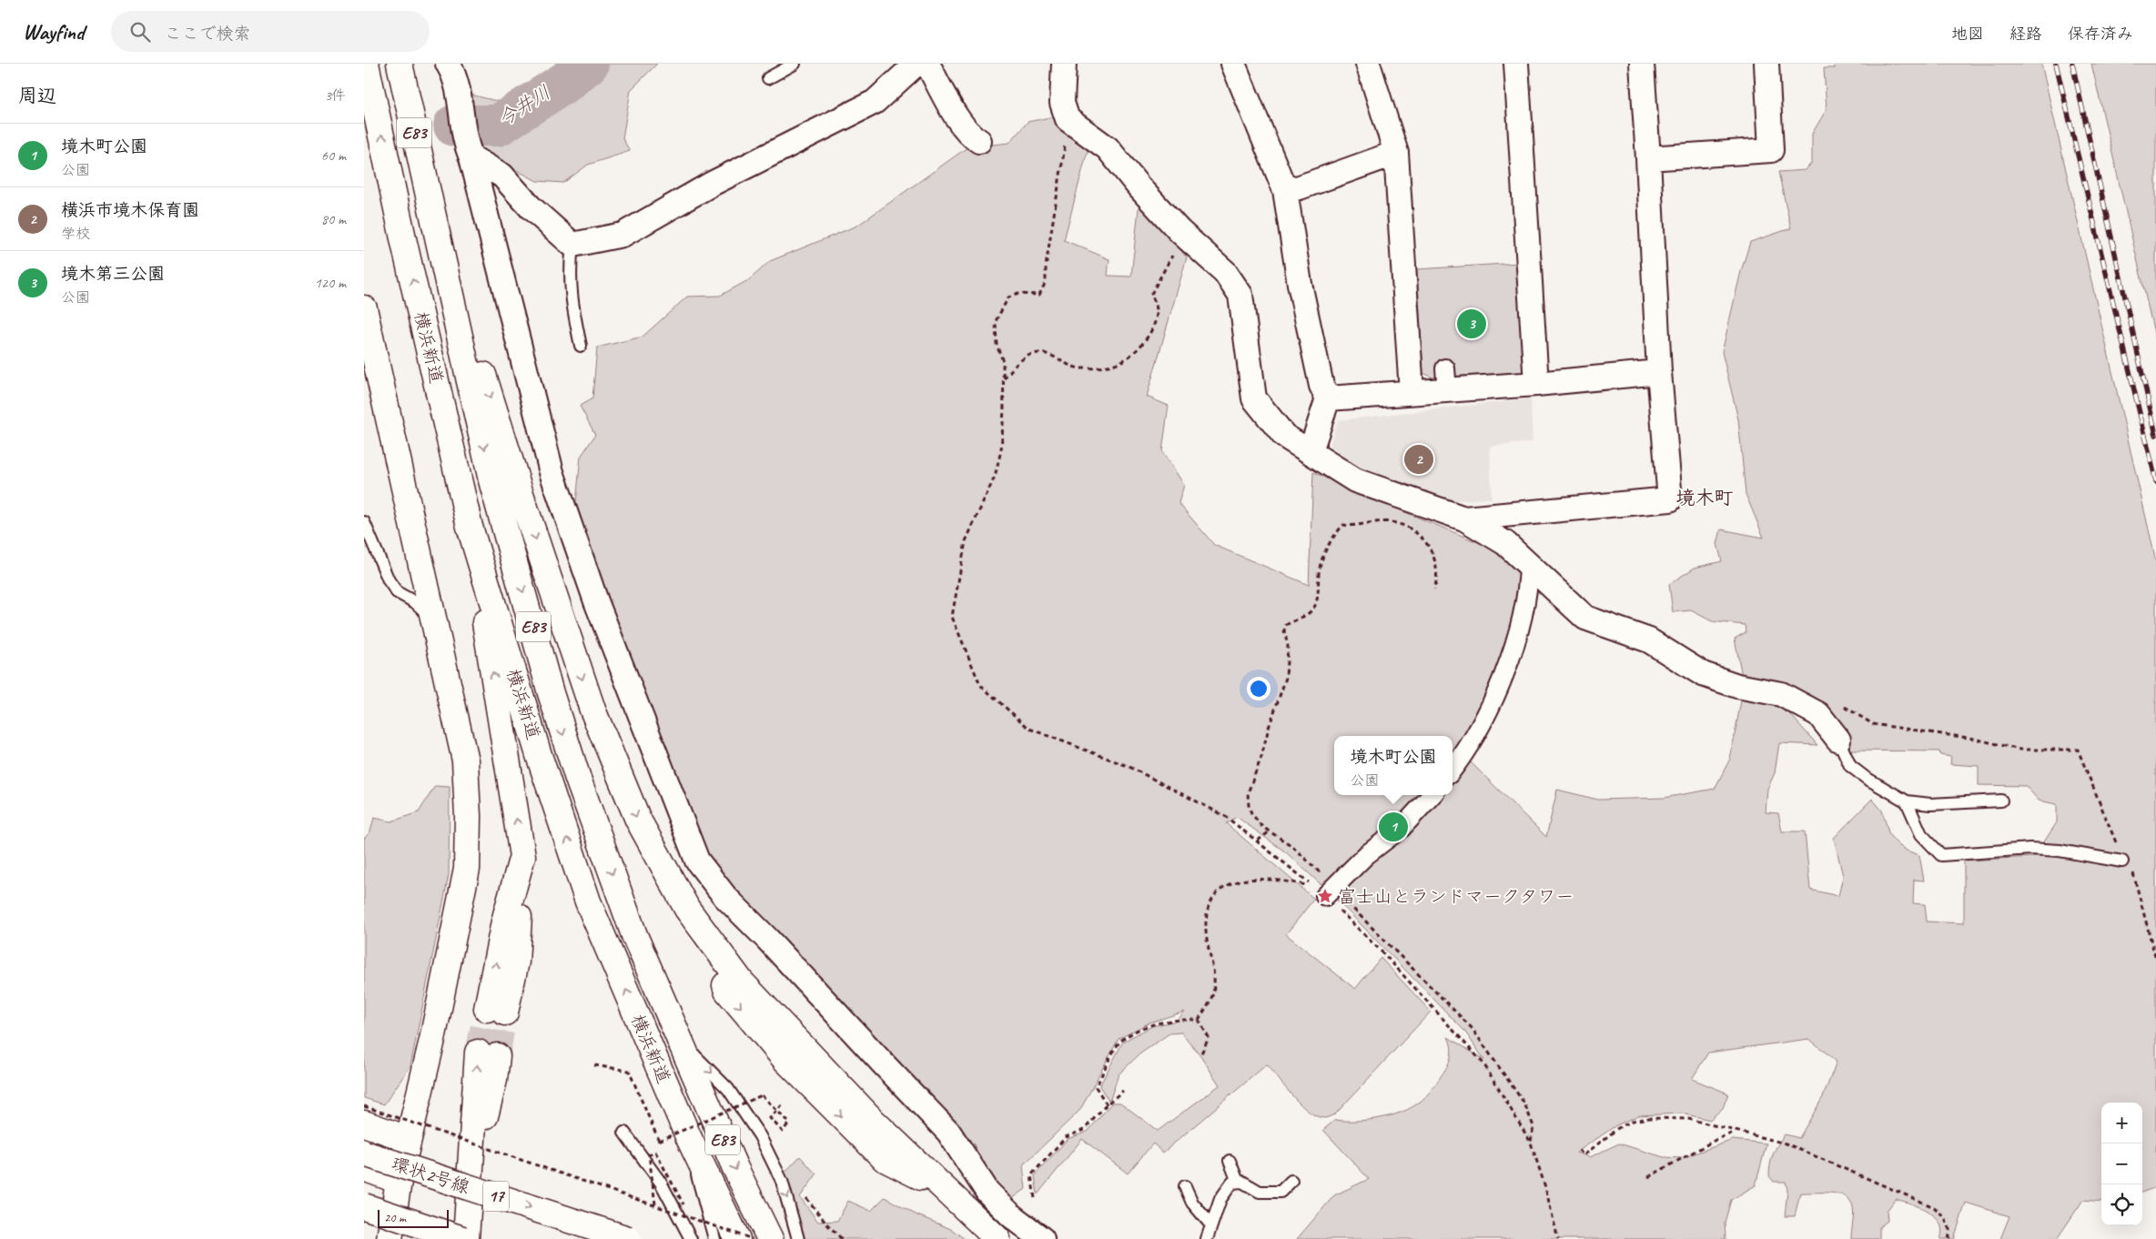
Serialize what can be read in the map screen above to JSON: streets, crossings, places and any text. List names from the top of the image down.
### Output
{
  "streets": {
    "main road": [
      "E83",
      "横浜新道",
      "環状2号線",
      "17"
    ]
  },
  "districts": ["境木町"],
  "water": ["今井川"],
  "places": {
    "place": ["富士山とランドマークタワー"]
  },
  "scale_bar": "20 m",
  "page": {
    "header": "Wayfind",
    "search": "ここで検索",
    "nav": ["地図", "経路", "保存済み"],
    "heading": ["周辺", "3件"],
    "list": [
      {
        "mark": "1",
        "name": "境木町公園",
        "note": "公園",
        "value": "60 m"
      },
      {
        "mark": "2",
        "name": "横浜市境木保育園",
        "note": "学校",
        "value": "80 m"
      },
      {
        "mark": "3",
        "name": "境木第三公園",
        "note": "公園",
        "value": "120 m"
      }
    ],
    "pins": ["3", "2", "1"],
    "popup": ["境木町公園", "公園"],
    "map_buttons": ["+", "−"],
    "scale": "20 m"
  }
}
